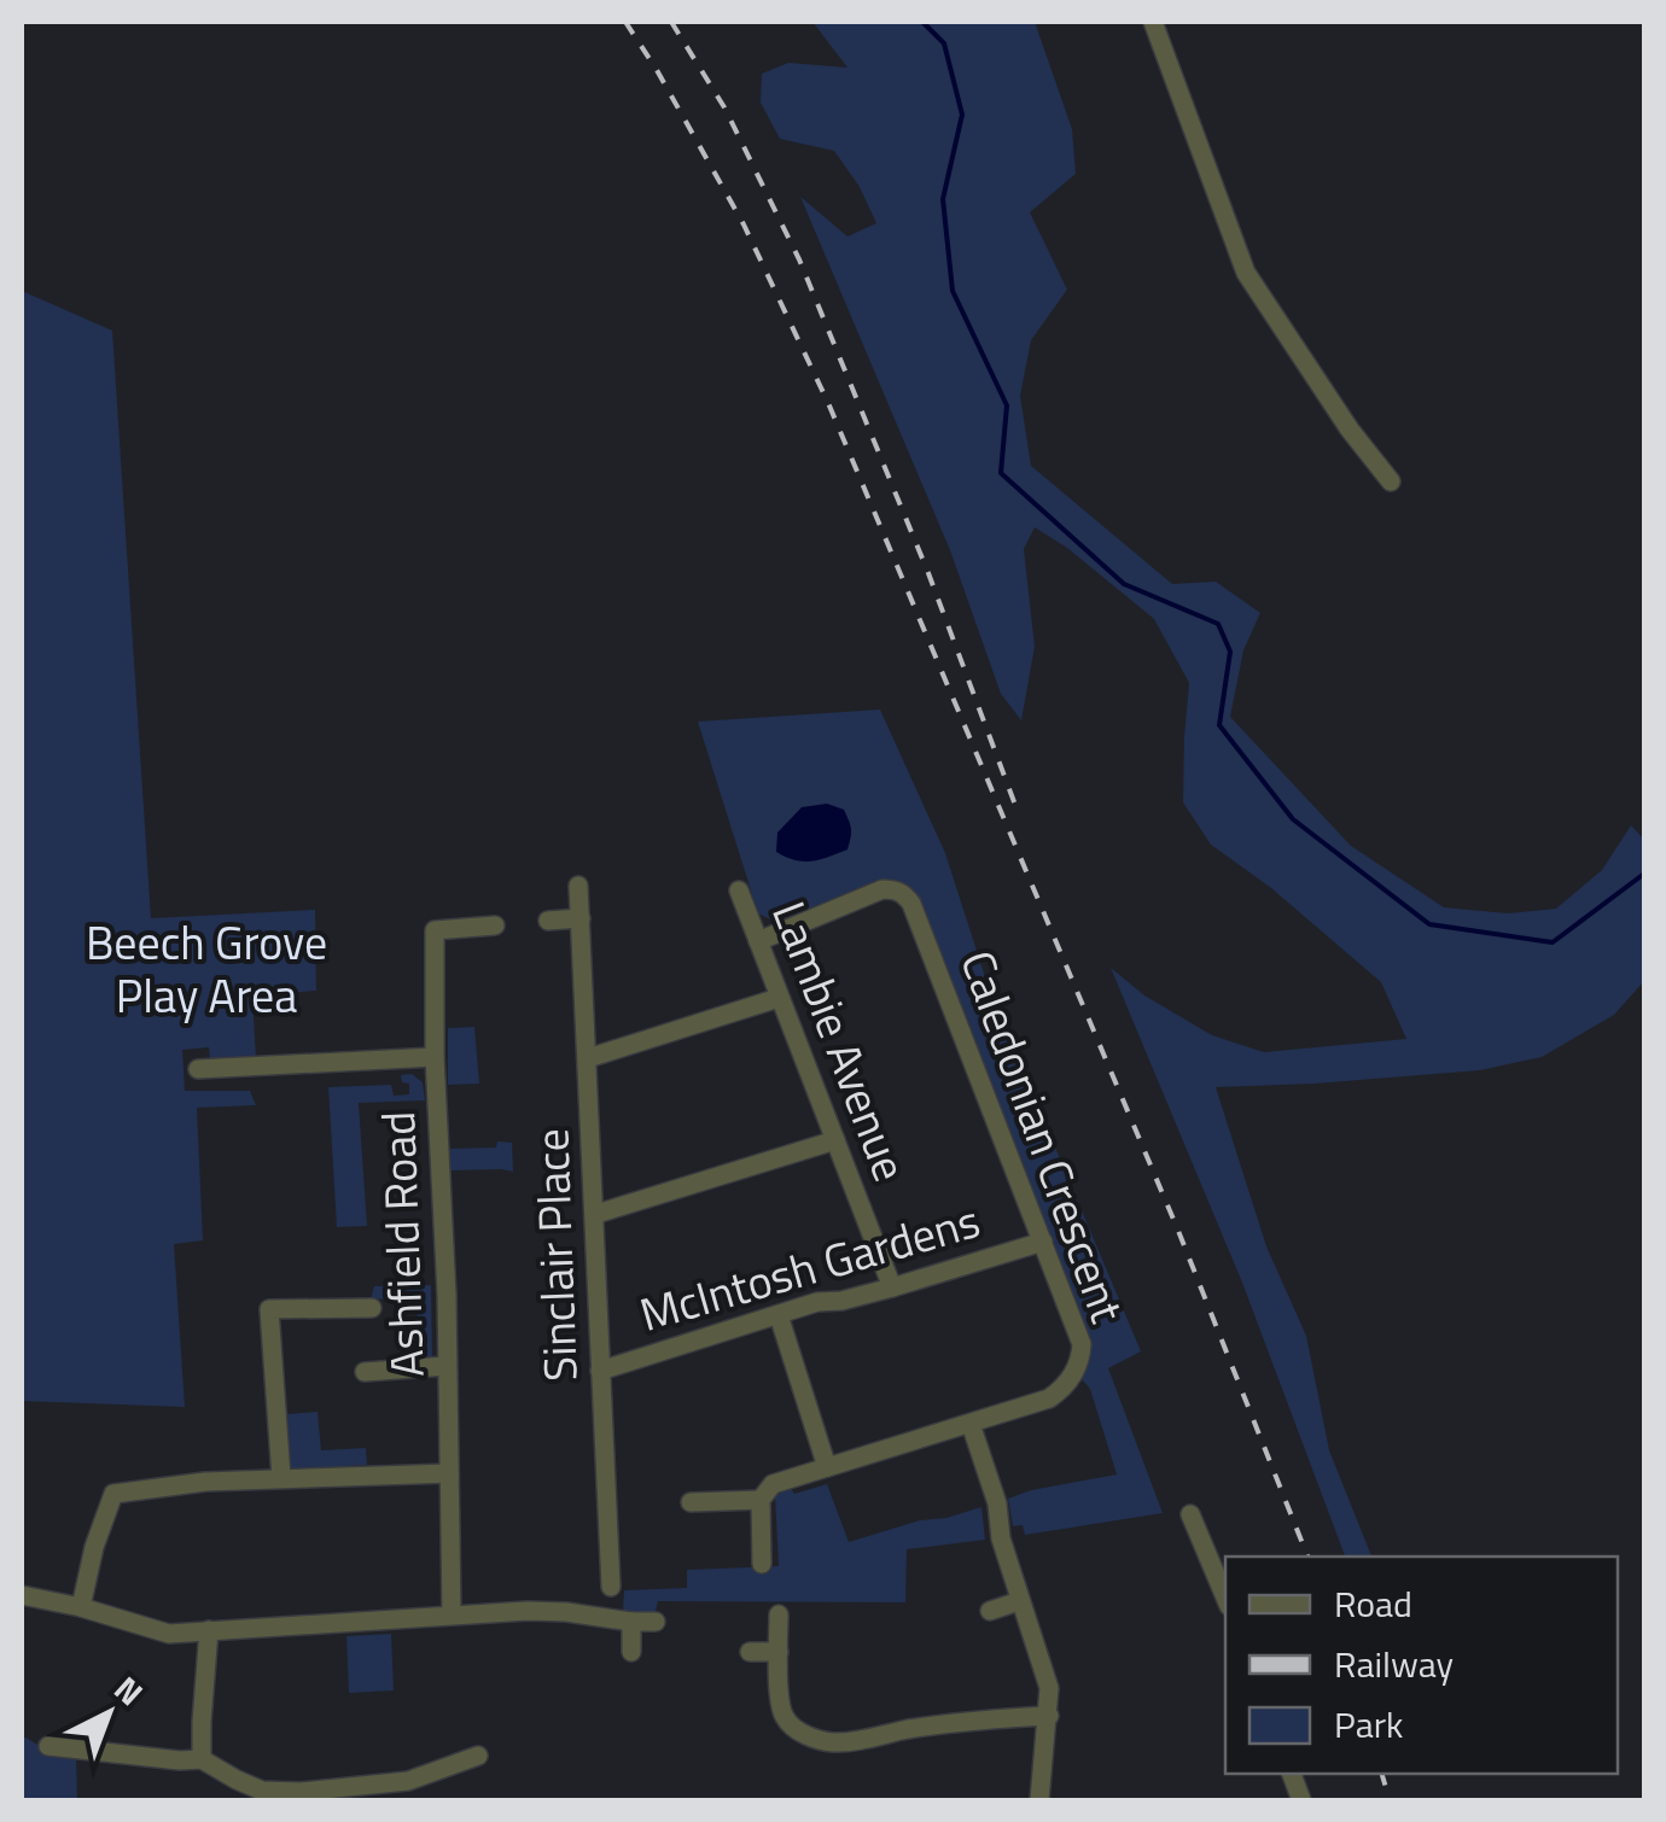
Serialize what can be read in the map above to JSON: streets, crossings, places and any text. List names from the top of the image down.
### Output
{
  "streets": {
    "street": [
      "Lambie Avenue",
      "Caledonian Crescent",
      "Ashfield Road",
      "Sinclair Place",
      "McIntosh Gardens"
    ]
  },
  "crossings": [
    ["Lambie Avenue", "Caledonian Crescent"],
    ["Lambie Avenue", "McIntosh Gardens"],
    ["Caledonian Crescent", "McIntosh Gardens"],
    ["Sinclair Place", "McIntosh Gardens"]
  ],
  "parks": ["Beech Grove Play Area"],
  "legend": ["Road", "Railway", "Park"],
  "north": "top right"
}
